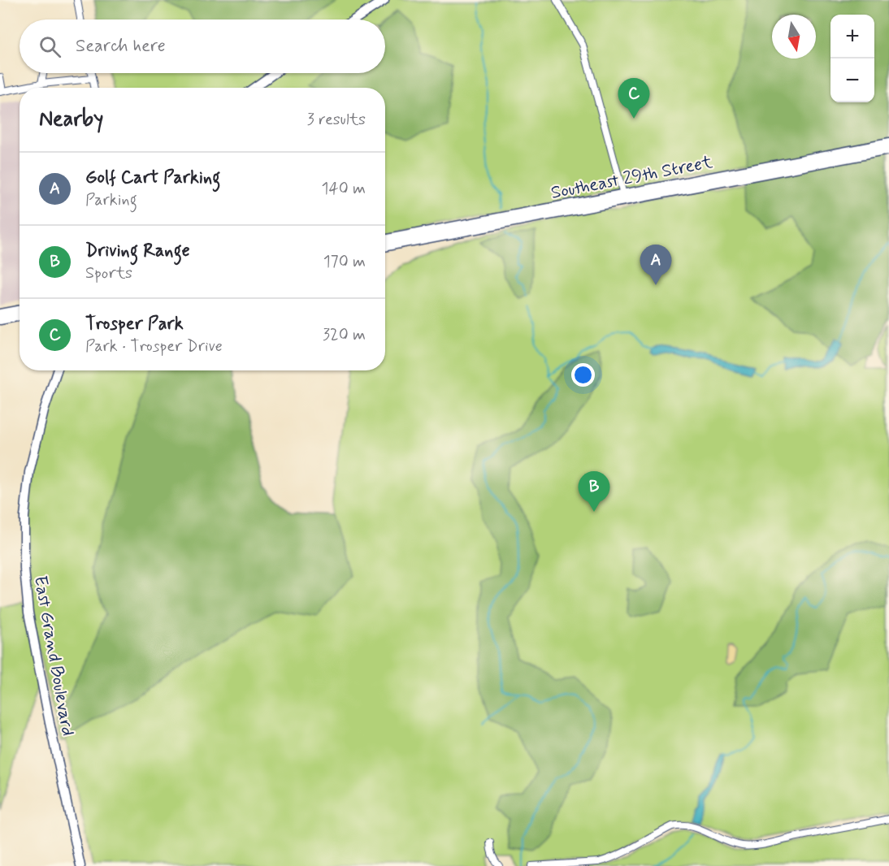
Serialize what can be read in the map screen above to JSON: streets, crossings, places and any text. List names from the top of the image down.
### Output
{
  "streets": {
    "main road": ["Southeast 29th Street", "East Grand Boulevard"]
  },
  "north": "bottom",
  "page": {
    "map_buttons": ["+", "−"],
    "search": "Search here",
    "pins": ["C", "A", "B"],
    "heading": ["Nearby", "3 results"],
    "list": [
      {
        "mark": "A",
        "name": "Golf Cart Parking",
        "note": "Parking",
        "value": "140 m"
      },
      {
        "mark": "B",
        "name": "Driving Range",
        "note": "Sports",
        "value": "170 m"
      },
      {
        "mark": "C",
        "name": "Trosper Park",
        "note": "Park · Trosper Drive",
        "value": "320 m"
      }
    ]
  }
}
